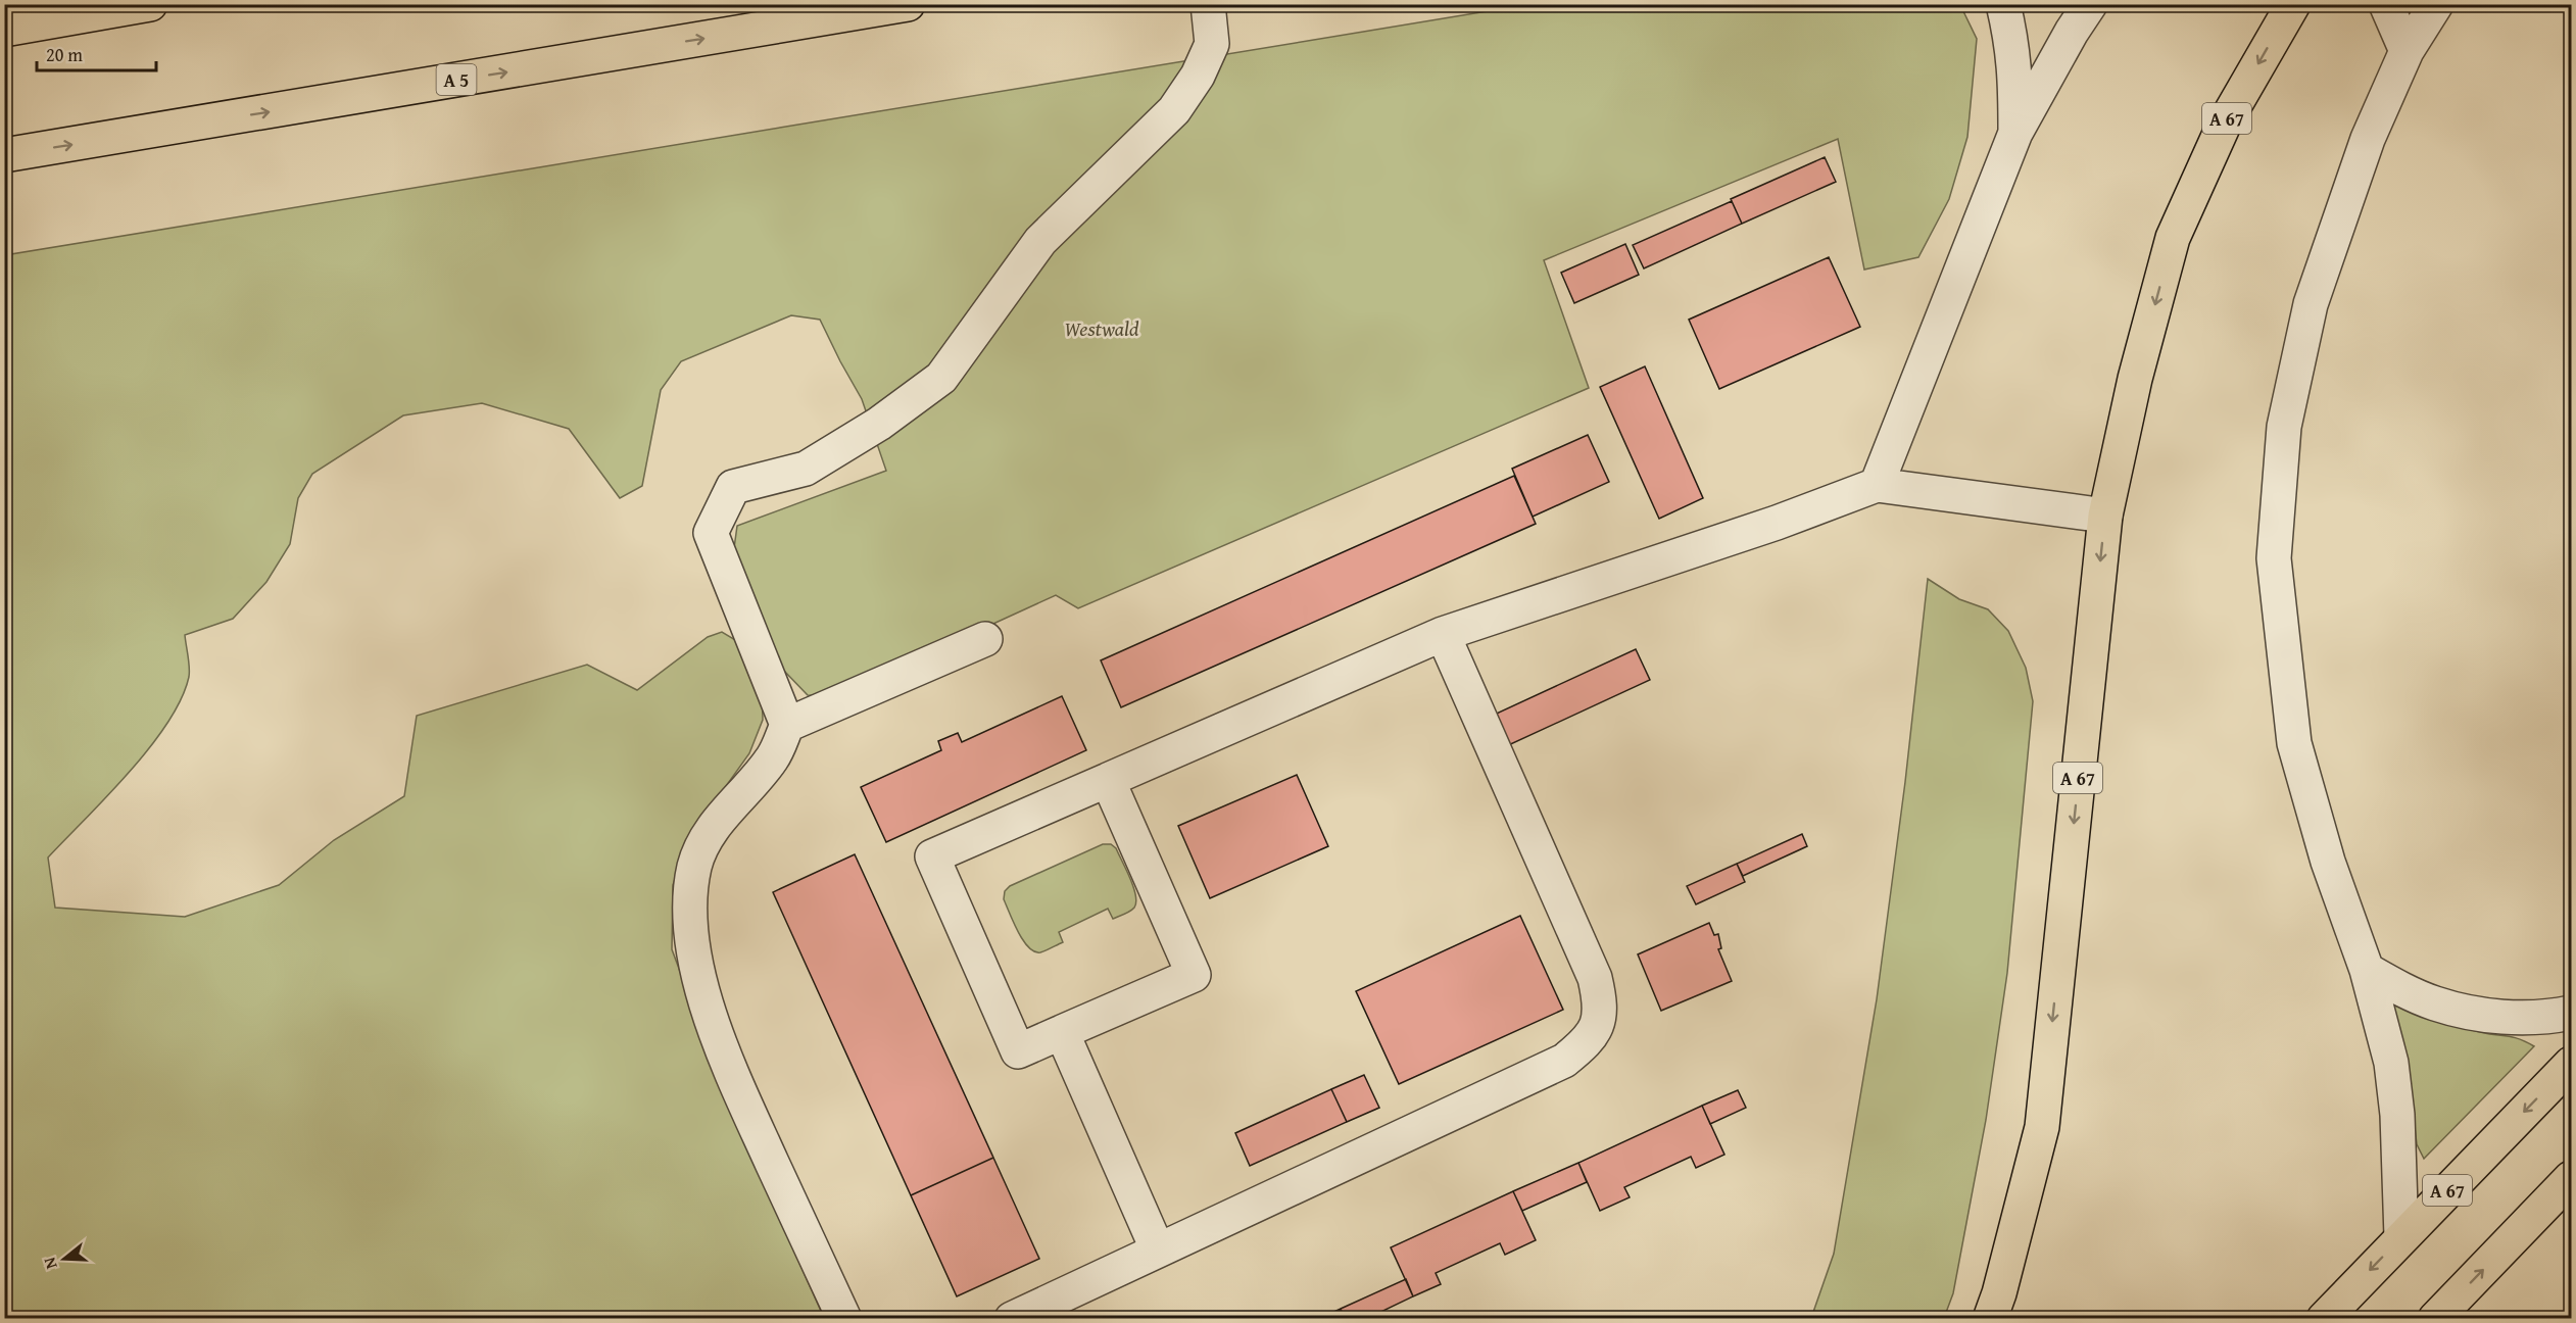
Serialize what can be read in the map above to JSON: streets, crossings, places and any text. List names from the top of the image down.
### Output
{
  "streets": {
    "highway": ["A 5", "A 67"]
  },
  "parks": ["Westwald"],
  "scale_bar": "20 m",
  "north": "left"
}
